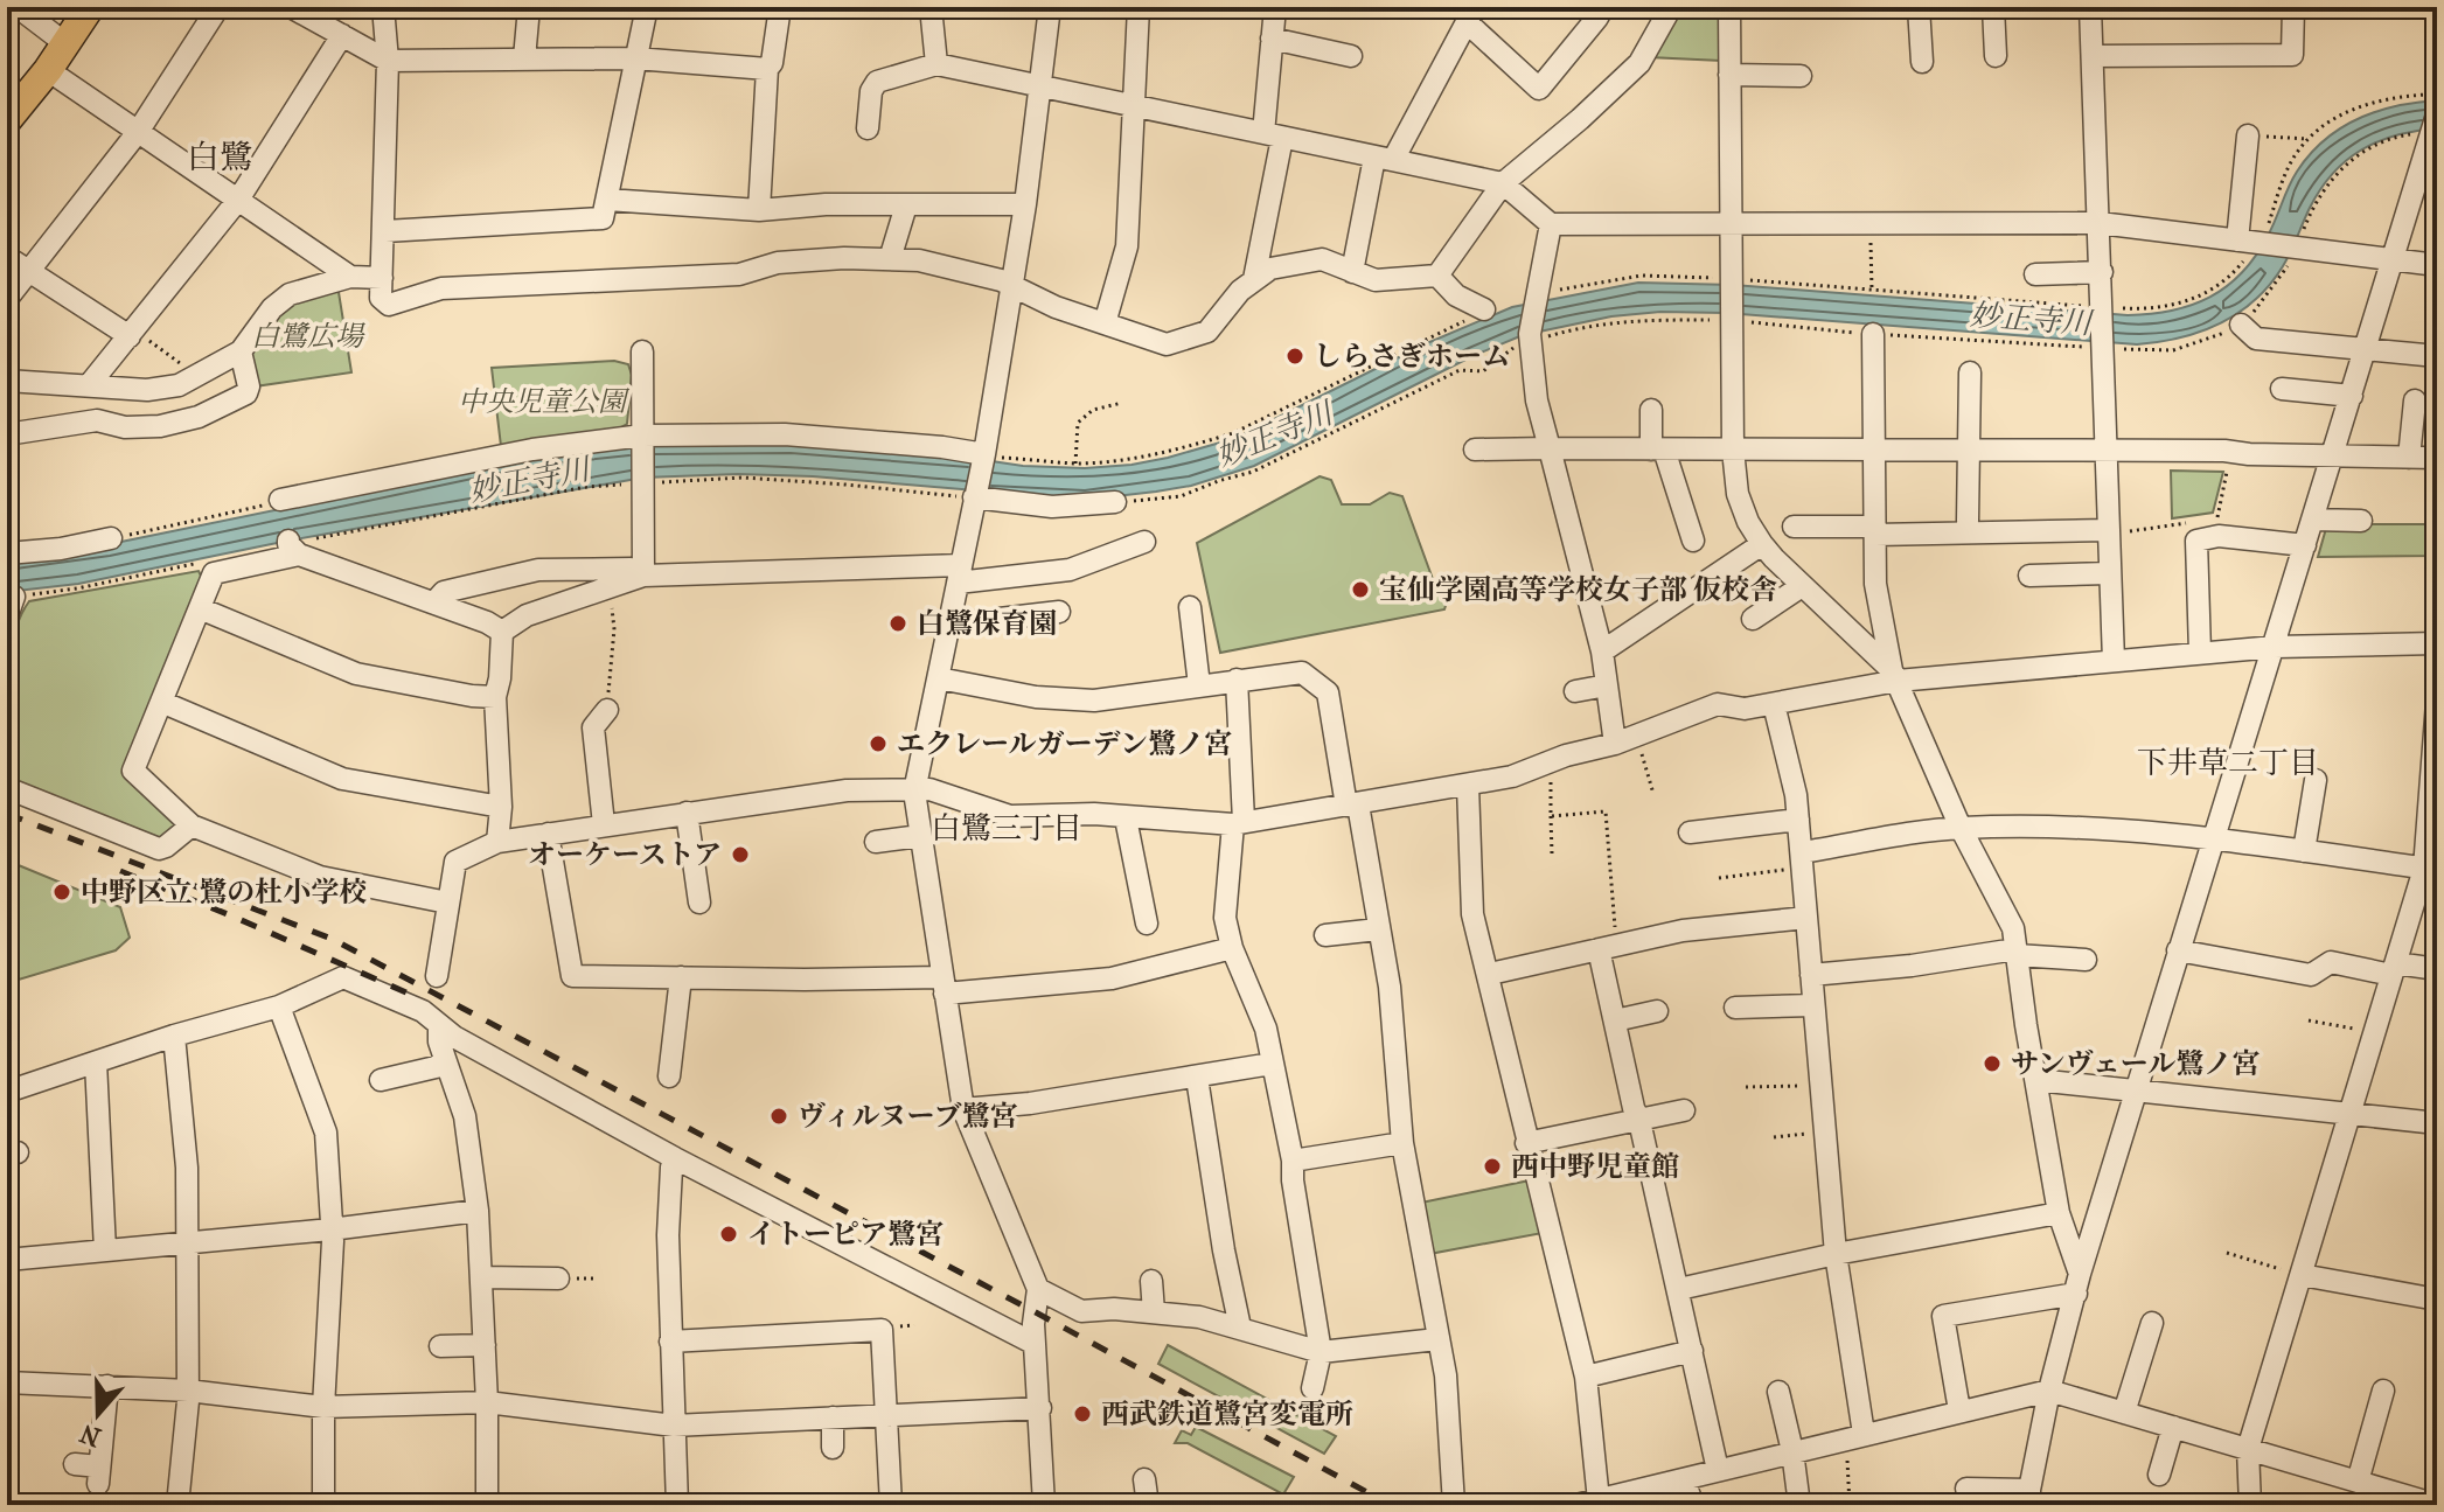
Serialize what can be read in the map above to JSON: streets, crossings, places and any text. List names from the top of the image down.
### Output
{
  "districts": ["白鷺", "下井草二丁目", "白鷺三丁目"],
  "water": ["妙正寺川"],
  "parks": ["白鷺広場", "中央児童公園"],
  "places": [
    "しらさぎホーム",
    "宝仙学園高等学校女子部 仮校舎",
    "白鷺保育園",
    "エクレールガーデン鷺ノ宮",
    "オーケーストア",
    "中野区立 鷺の杜小学校",
    "サンヴェール鷺ノ宮",
    "ヴィルヌーブ鷺宮",
    "西中野児童館",
    "イトーピア鷺宮",
    "西武鉄道鷺宮変電所"
  ],
  "north": "bottom"
}
